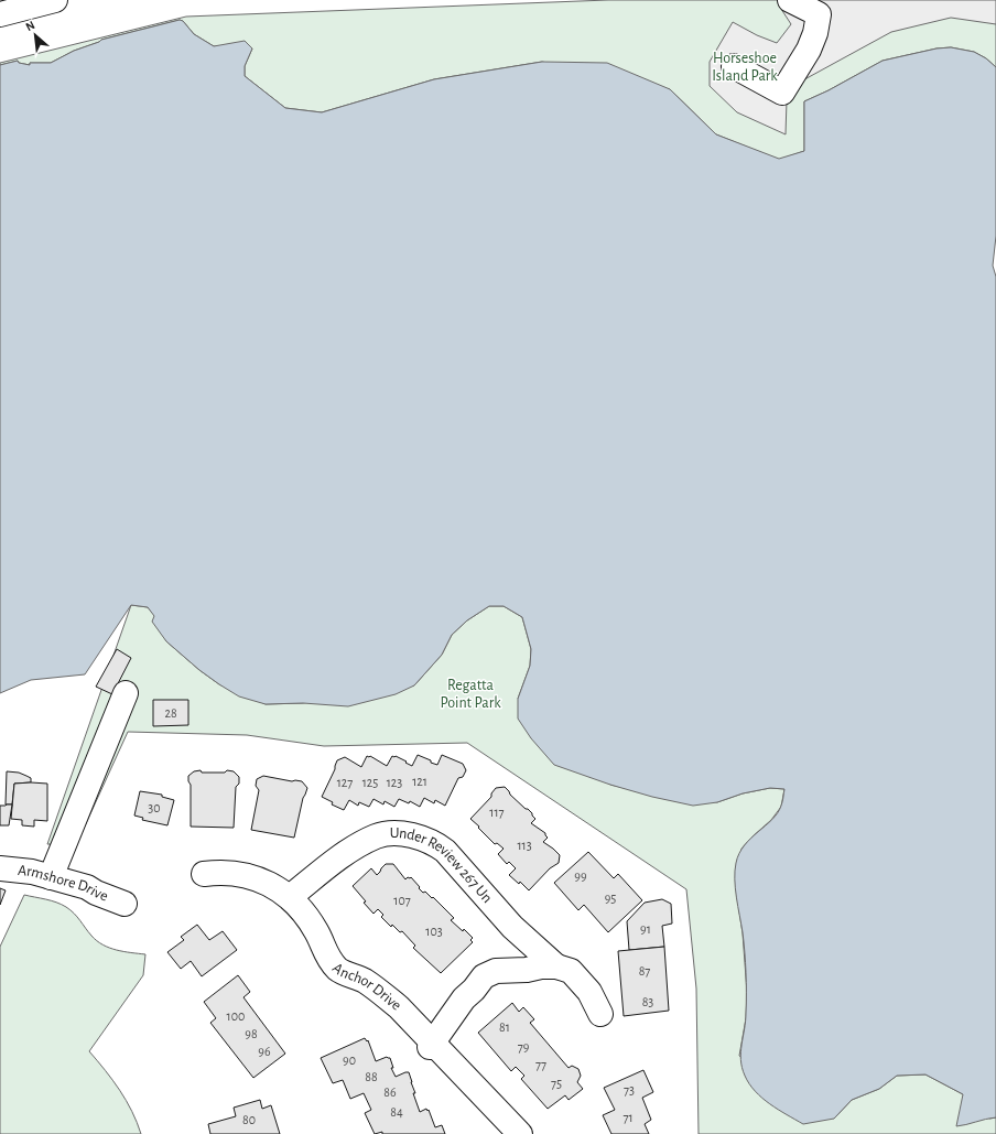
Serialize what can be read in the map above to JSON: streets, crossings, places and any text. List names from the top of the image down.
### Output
{
  "streets": {
    "street": ["Under Review 267 Un", "Armshore Drive", "Anchor Drive"]
  },
  "crossings": [
    ["Under Review 267 Un", "Anchor Drive"]
  ],
  "parks": ["Horseshoe Island Park", "Regatta Point Park"],
  "house_numbers": [
    "28",
    "121",
    "127",
    "125",
    "123",
    "30",
    "117",
    "113",
    "99",
    "95",
    "107",
    "91",
    "103",
    "87",
    "83",
    "100",
    "81",
    "98",
    "79",
    "96",
    "90",
    "77",
    "88",
    "75",
    "73",
    "86",
    "84",
    "71",
    "80"
  ],
  "north": "top left"
}
